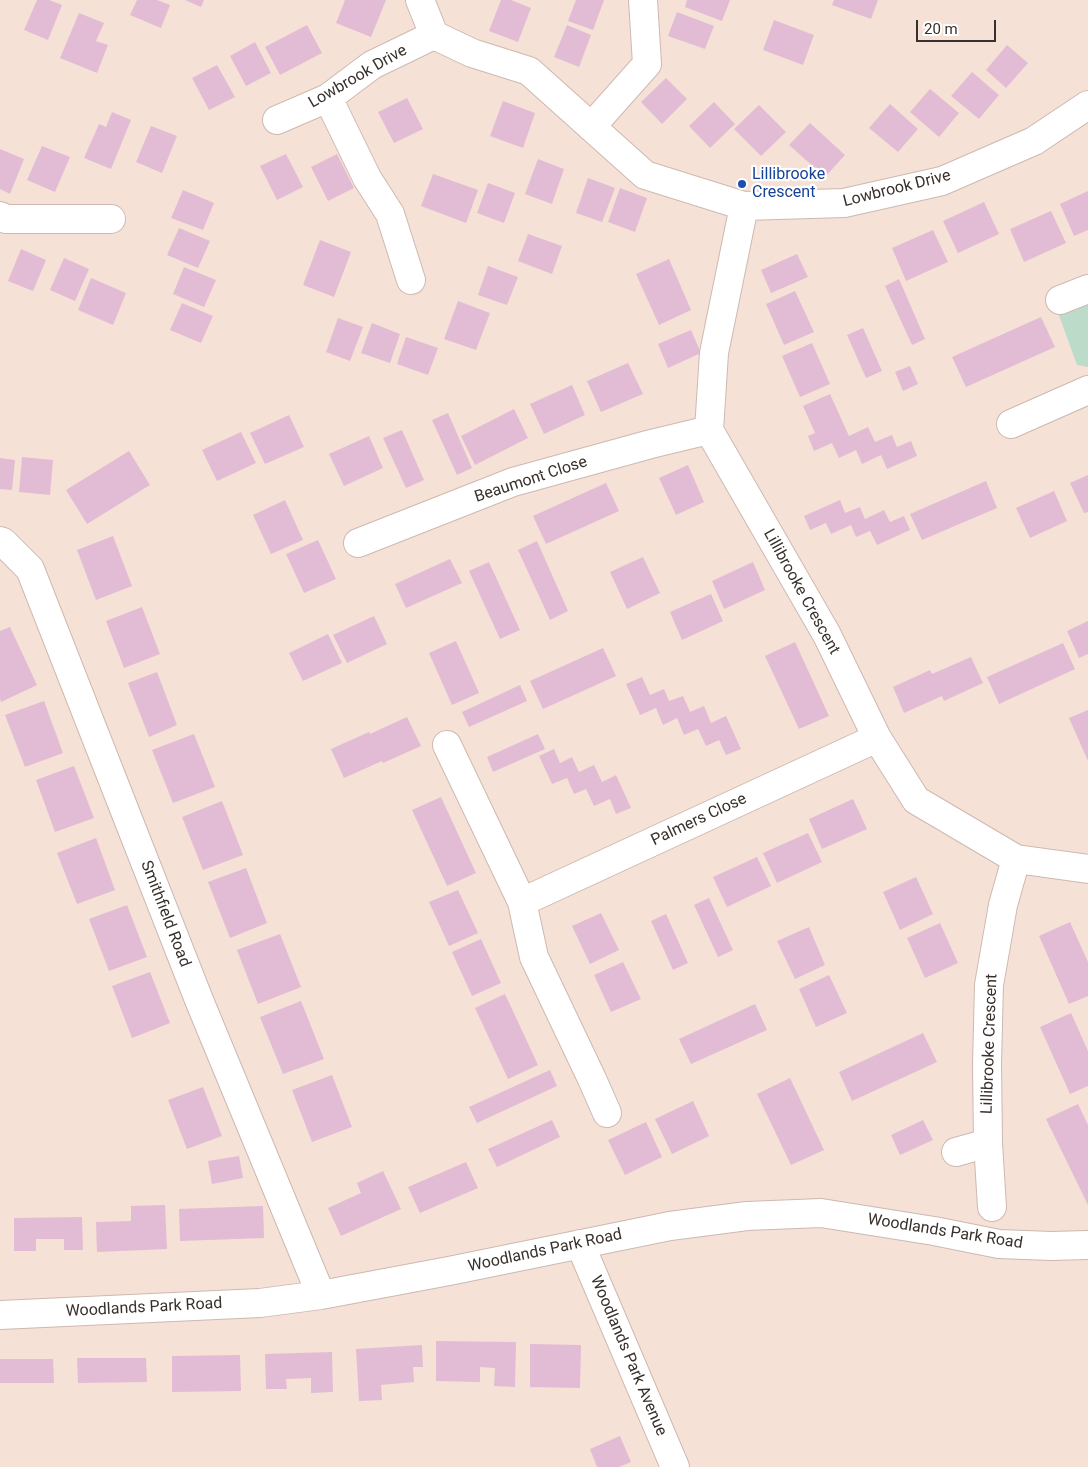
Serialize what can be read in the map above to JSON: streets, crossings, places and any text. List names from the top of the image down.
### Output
{
  "streets": {
    "street": [
      "Lowbrook Drive",
      "Beaumont Close",
      "Lillibrooke Crescent",
      "Palmers Close",
      "Smithfield Road",
      "Woodlands Park Road",
      "Woodlands Park Avenue"
    ]
  },
  "crossings": [
    ["Beaumont Close", "Lillibrooke Crescent"],
    ["Lillibrooke Crescent", "Palmers Close"],
    ["Smithfield Road", "Woodlands Park Road"],
    ["Woodlands Park Road", "Woodlands Park Avenue"]
  ],
  "places": ["Lillibrooke Crescent"],
  "scale_bar": "20 m"
}
